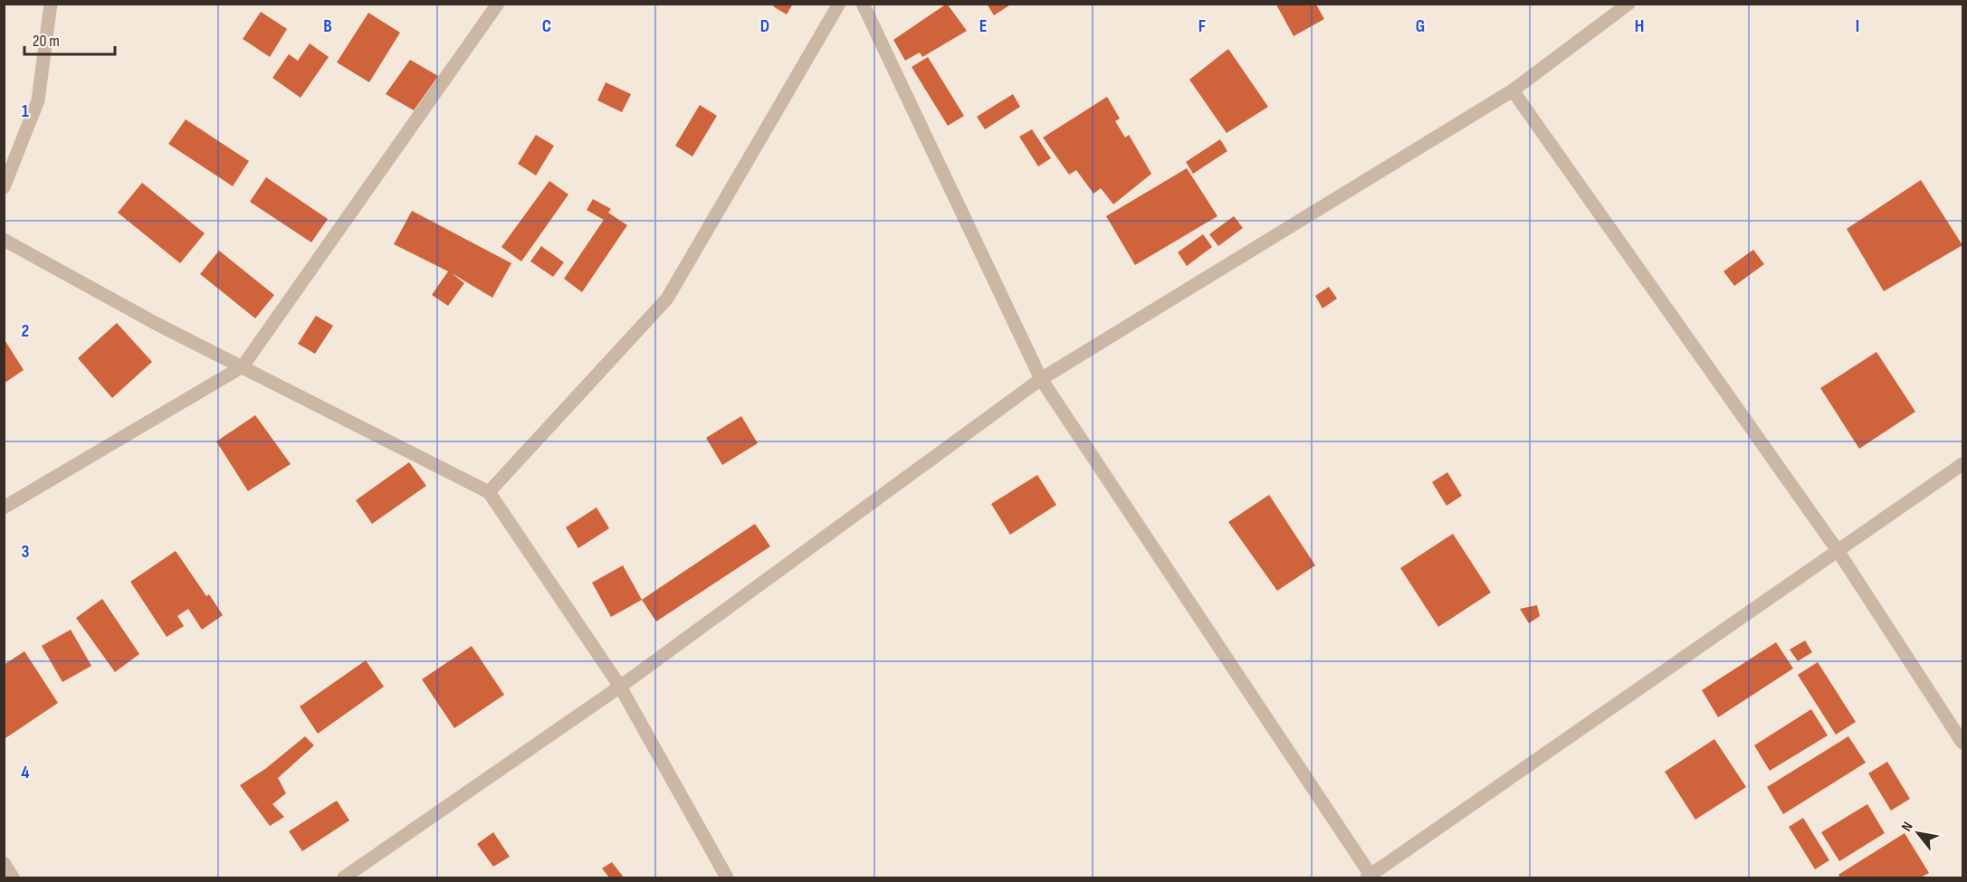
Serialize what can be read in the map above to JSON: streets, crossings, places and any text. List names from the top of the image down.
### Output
{
  "scale_bar": "20 m",
  "north": "top left",
  "grid": {
    "columns": [
      "B",
      "C",
      "D",
      "E",
      "F",
      "G",
      "H",
      "I"
    ],
    "rows": [
      "1",
      "2",
      "3",
      "4"
    ]
  }
}
